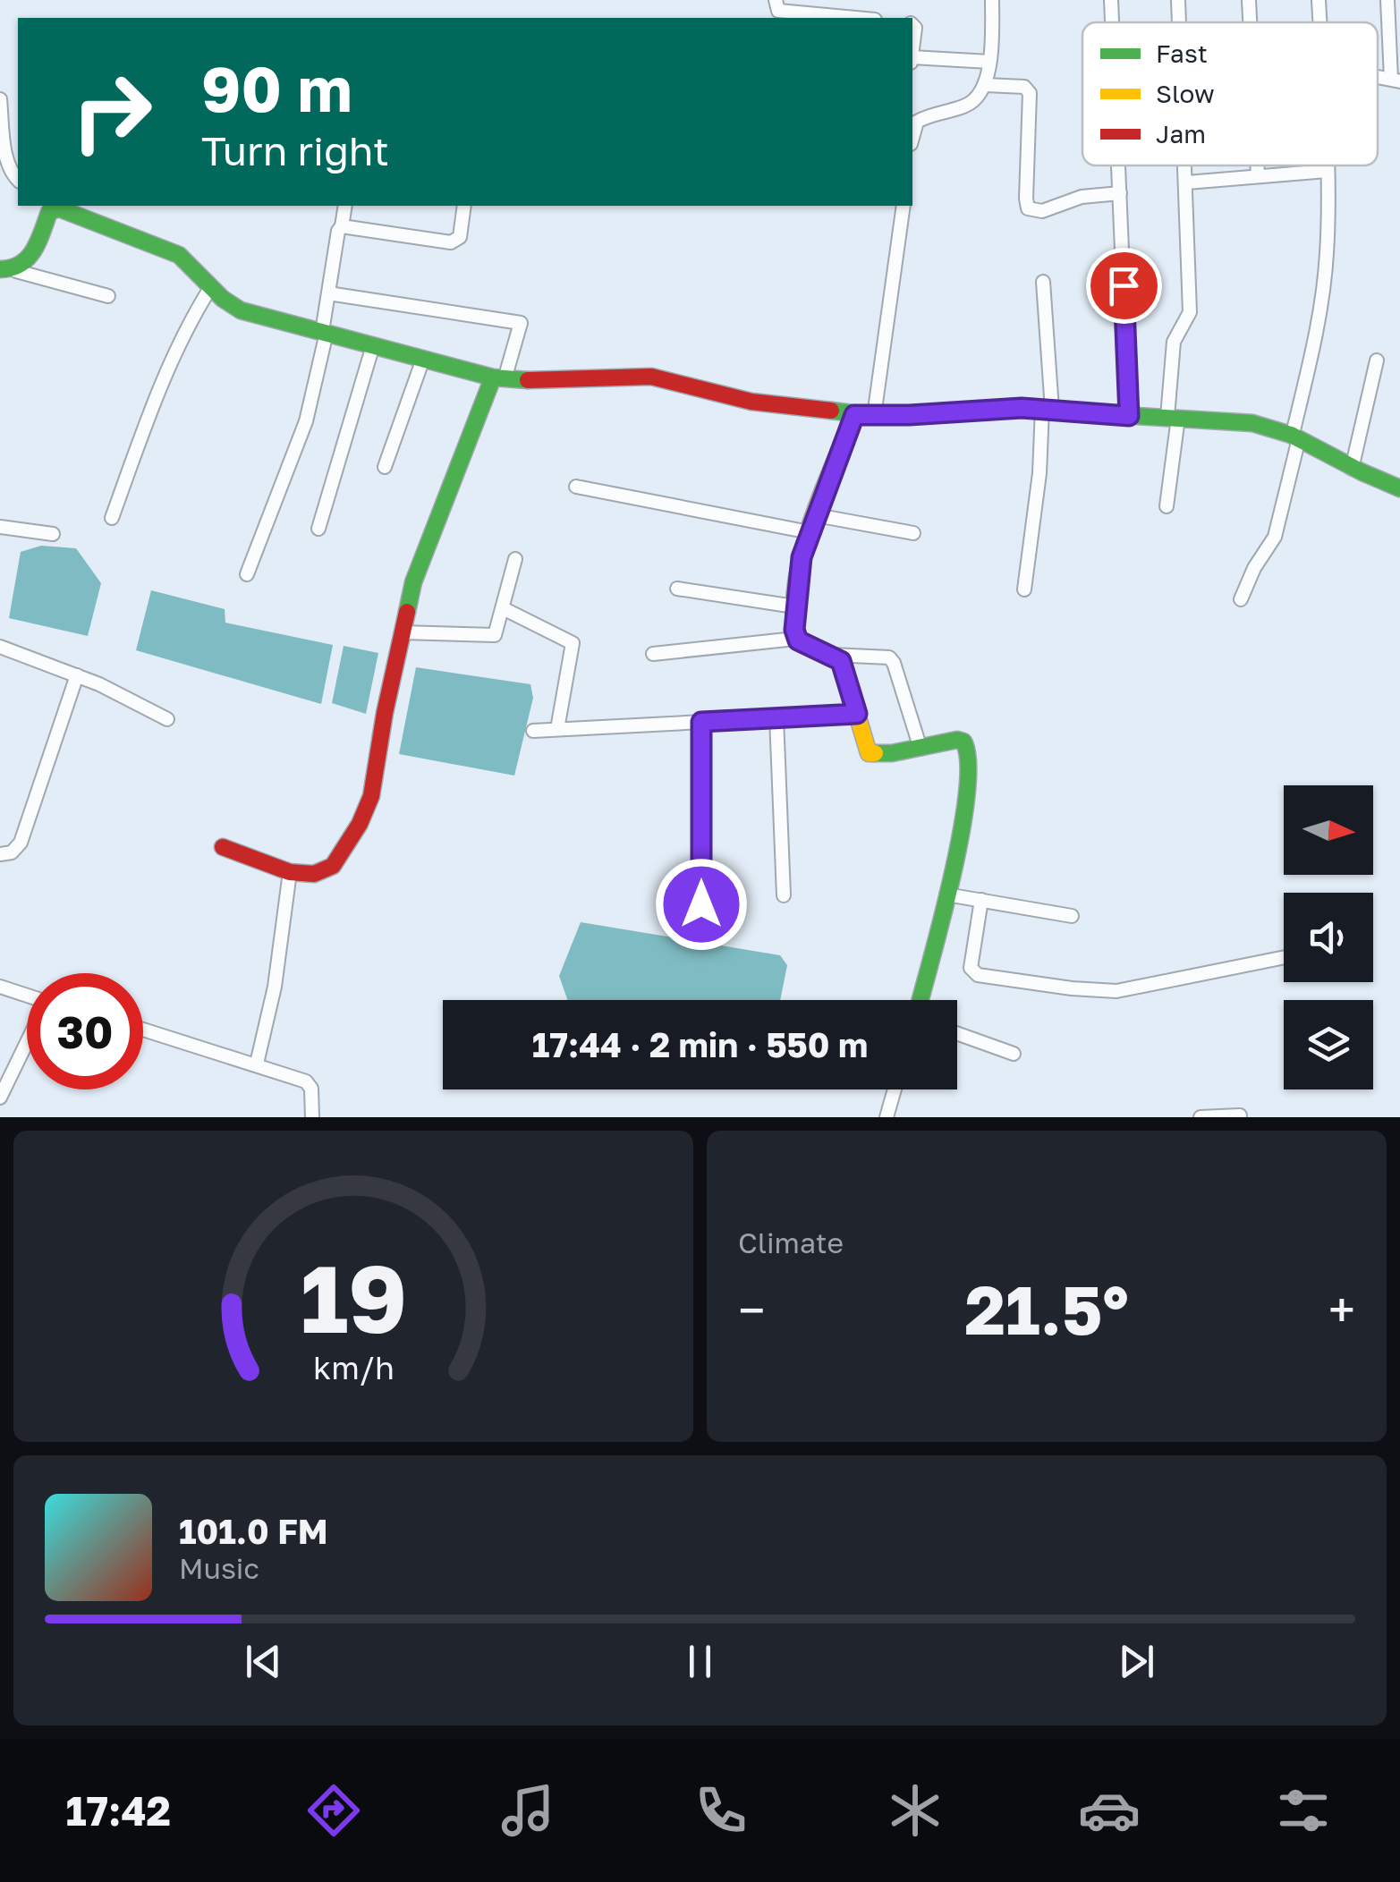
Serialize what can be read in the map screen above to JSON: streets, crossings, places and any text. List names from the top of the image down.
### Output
{
  "legend": ["Fast", "Slow", "Jam"],
  "north": "right",
  "page": {
    "turn": ["90 m", "Turn right"],
    "limit": "30",
    "trip": "17:44 · 2 min · 550 m",
    "tile": "Climate",
    "heat": ["−", "21.5°", "+"],
    "song": ["101.0 FM", "Music"],
    "tabs": "17:42",
    "gauge": ["19", "km/h"]
  }
}
